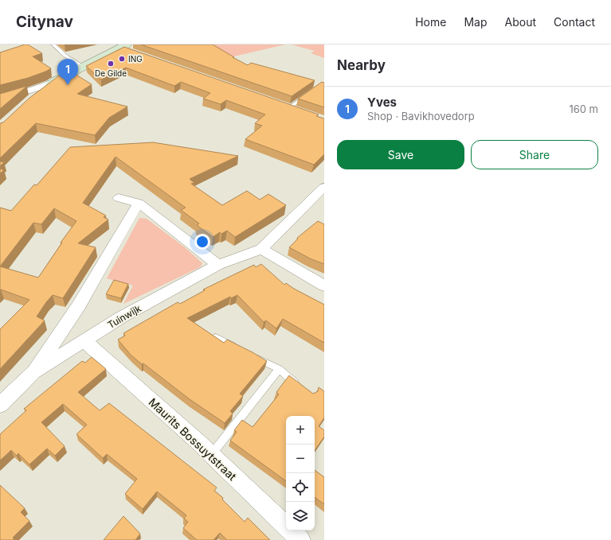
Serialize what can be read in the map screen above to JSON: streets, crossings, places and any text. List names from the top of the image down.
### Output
{
  "streets": {
    "street": ["Tuinwijk", "Maurits Bossuytstraat"]
  },
  "crossings": [
    ["Tuinwijk", "Maurits Bossuytstraat"]
  ],
  "places": ["ING", "De Gilde"],
  "page": {
    "header": "Citynav",
    "nav": [
      "Home",
      "Map",
      "About",
      "Contact"
    ],
    "heading": "Nearby",
    "pins": "1",
    "list": [
      {
        "mark": "1",
        "name": "Yves",
        "note": "Shop · Bavikhovedorp",
        "value": "160 m"
      }
    ],
    "buttons": ["Save", "Share"],
    "map_buttons": ["+", "−"]
  }
}
